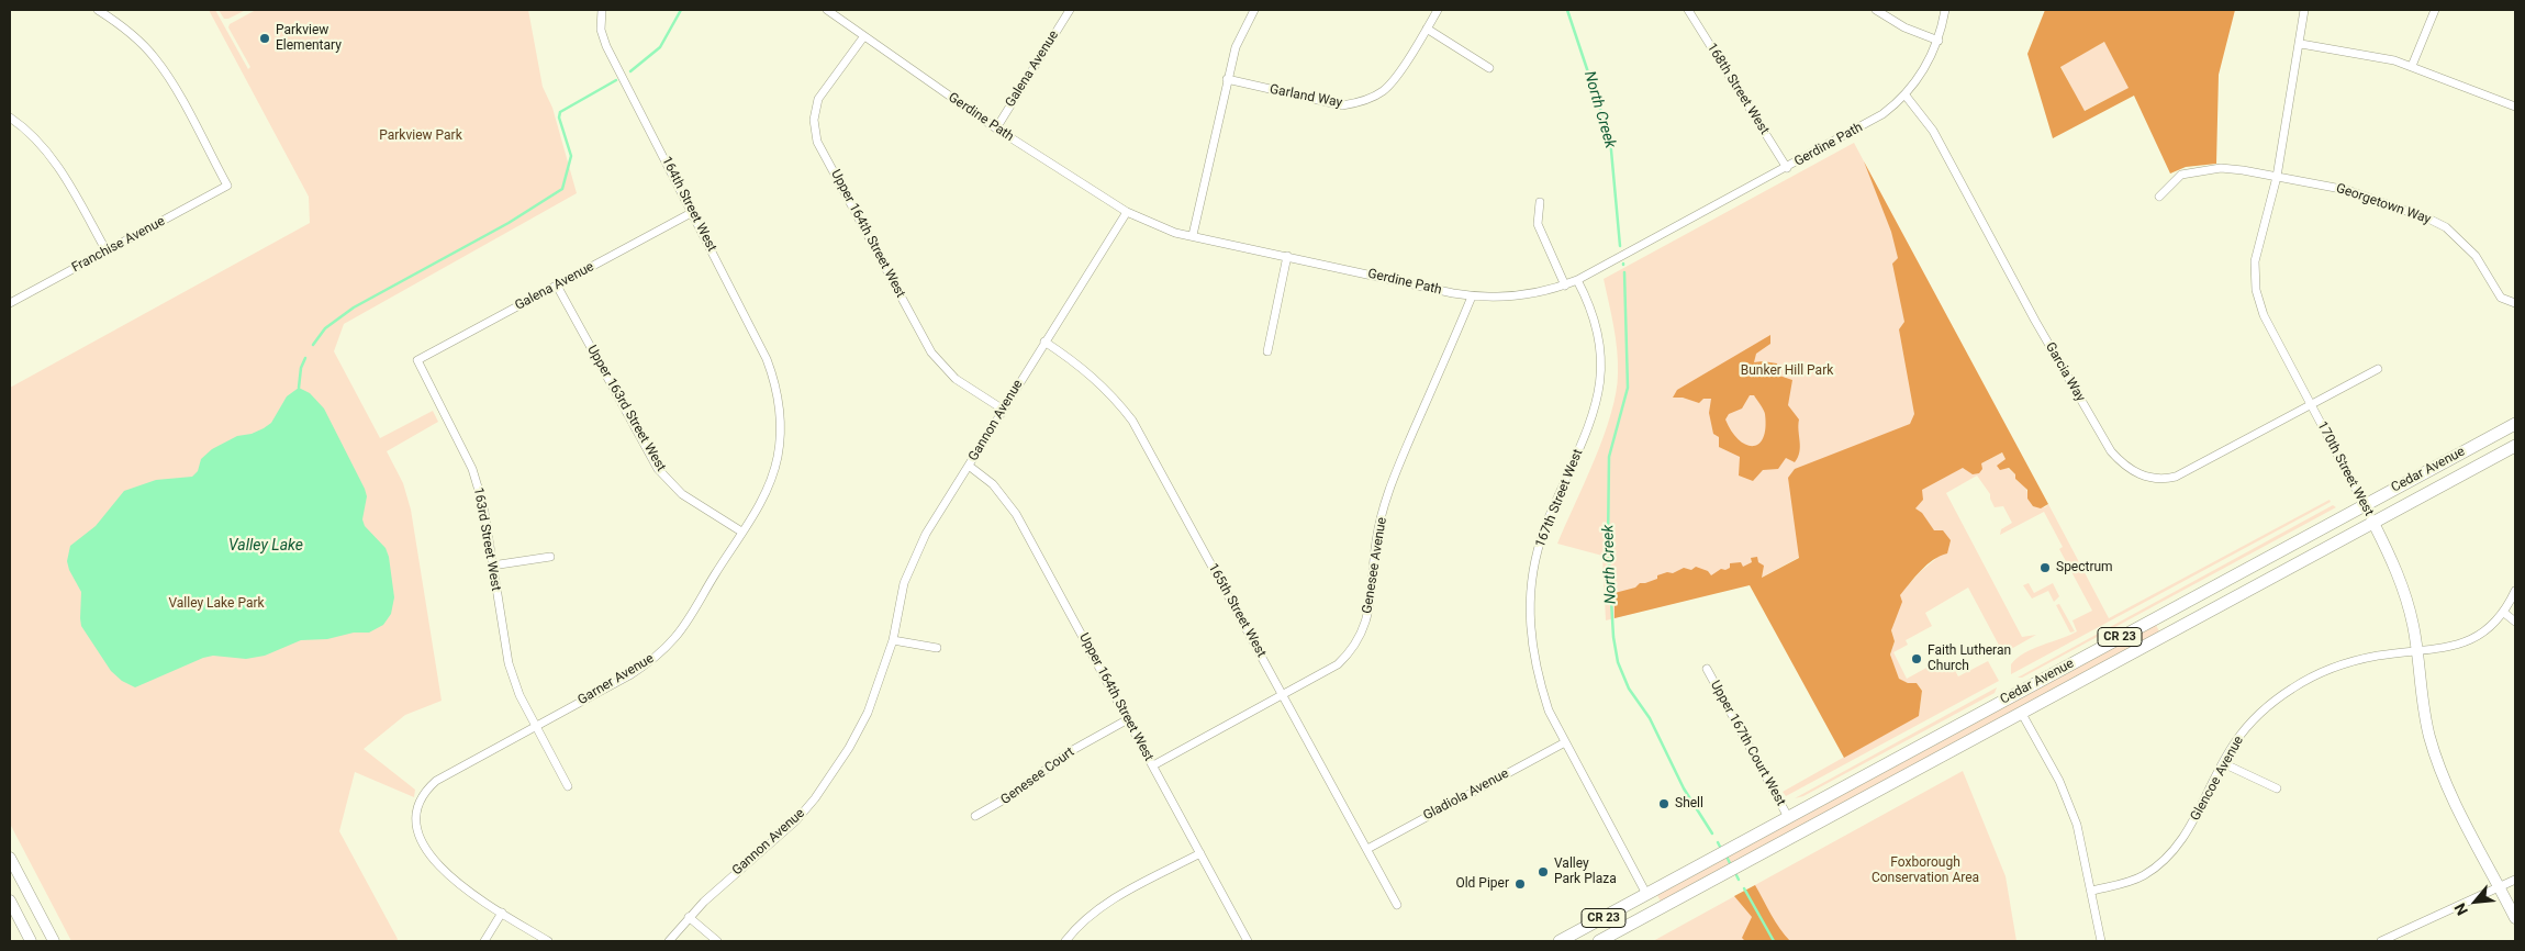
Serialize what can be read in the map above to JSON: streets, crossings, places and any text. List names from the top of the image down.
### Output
{
  "streets": {
    "main road": ["Cedar Avenue", "CR 23"],
    "street": [
      "Galena Avenue",
      "168th Street West",
      "Garland Way",
      "Gerdine Path",
      "164th Street West",
      "Georgetown Way",
      "Upper 164th Street West",
      "Franchise Avenue",
      "Garcia Way",
      "Upper 163rd Street West",
      "Gannon Avenue",
      "170th Street West",
      "167th Street West",
      "163rd Street West",
      "Genesee Avenue",
      "165th Street West",
      "Garner Avenue",
      "Upper 167th Court West",
      "Genesee Court",
      "Glencoe Avenue",
      "Gladiola Avenue"
    ]
  },
  "crossings": [
    ["Galena Avenue", "Gerdine Path"],
    ["Galena Avenue", "164th Street West"],
    ["Galena Avenue", "Upper 163rd Street West"],
    ["Galena Avenue", "163rd Street West"],
    ["168th Street West", "Gerdine Path"],
    ["Gerdine Path", "Upper 164th Street West"],
    ["Gerdine Path", "Garcia Way"],
    ["Gerdine Path", "Gannon Avenue"],
    ["Gerdine Path", "167th Street West"],
    ["Gerdine Path", "Genesee Avenue"],
    ["164th Street West", "Garner Avenue"],
    ["Georgetown Way", "170th Street West"],
    ["Upper 164th Street West", "Gannon Avenue"],
    ["Upper 164th Street West", "Genesee Avenue"],
    ["Upper 164th Street West", "Genesee Court"],
    ["Garcia Way", "170th Street West"],
    ["Upper 163rd Street West", "Garner Avenue"],
    ["Gannon Avenue", "165th Street West"],
    ["170th Street West", "Cedar Avenue"],
    ["170th Street West", "Glencoe Avenue"],
    ["Cedar Avenue", "167th Street West"],
    ["Cedar Avenue", "Upper 167th Court West"],
    ["167th Street West", "Gladiola Avenue"],
    ["163rd Street West", "Garner Avenue"],
    ["Genesee Avenue", "165th Street West"],
    ["165th Street West", "Gladiola Avenue"]
  ],
  "water": ["North Creek", "Valley Lake"],
  "parks": [
    "Parkview Park",
    "Bunker Hill Park",
    "Valley Lake Park",
    "Foxborough Conservation Area"
  ],
  "places": [
    "Parkview Elementary",
    "Spectrum",
    "Faith Lutheran Church",
    "Shell",
    "Valley Park Plaza",
    "Old Piper"
  ],
  "north": "bottom left"
}
